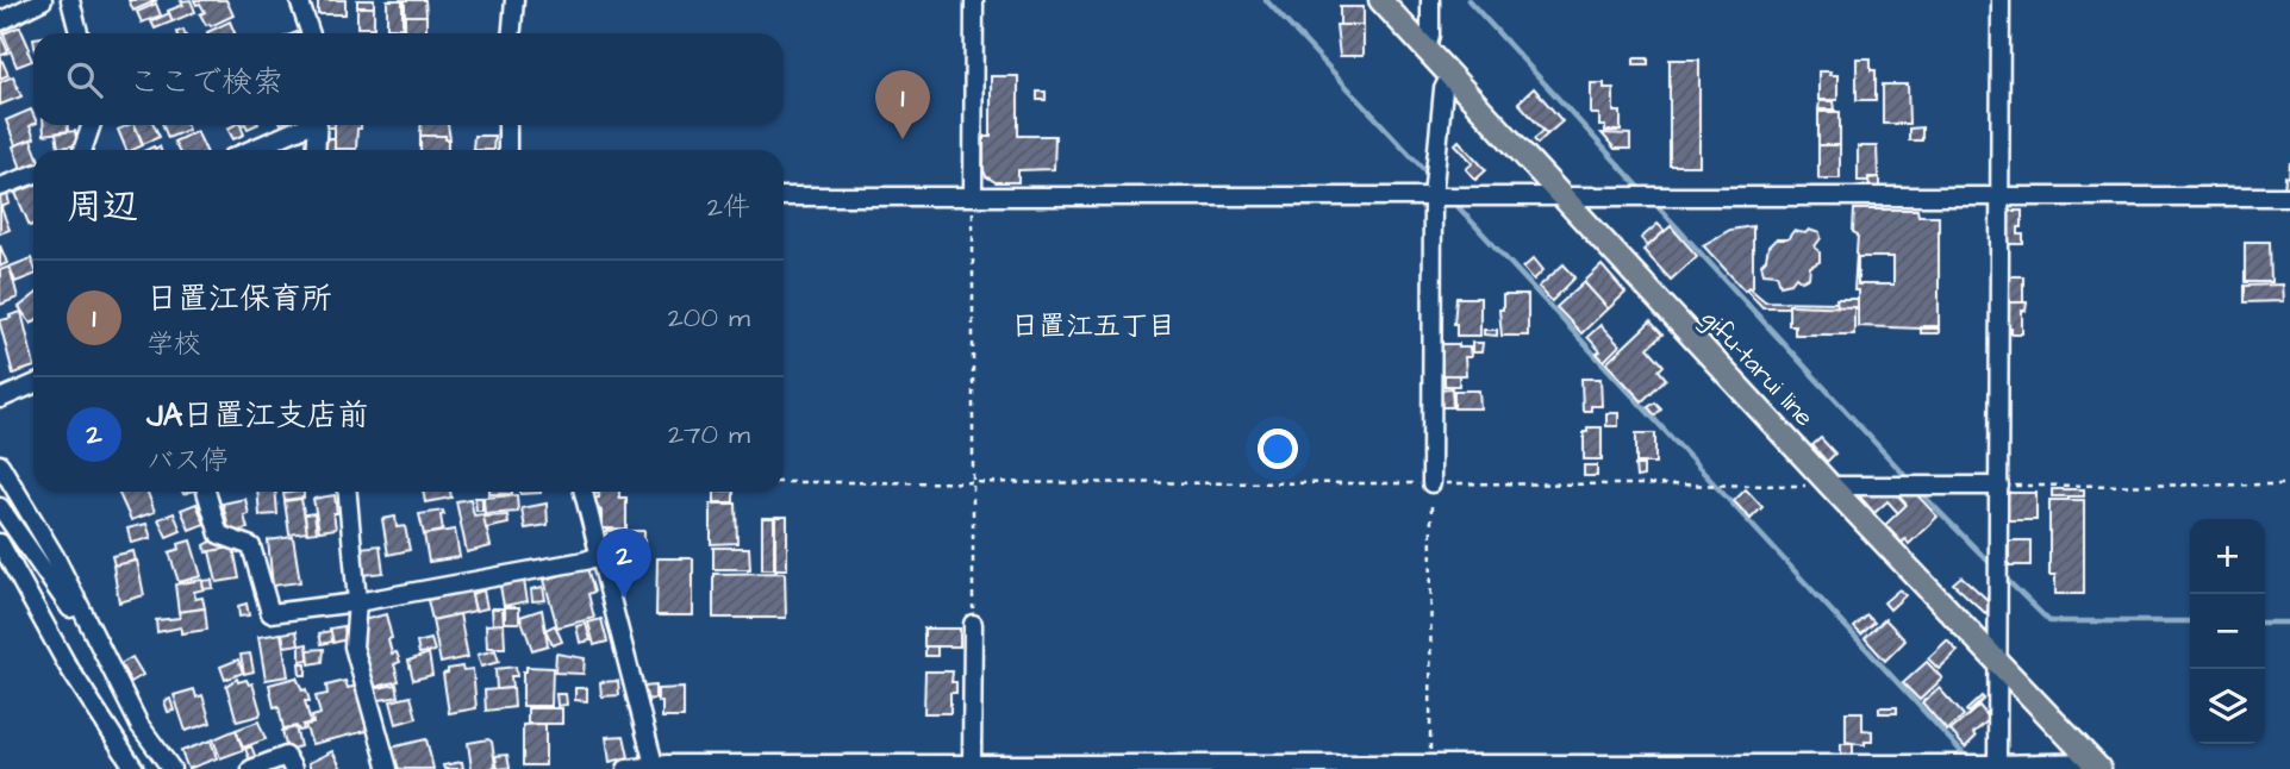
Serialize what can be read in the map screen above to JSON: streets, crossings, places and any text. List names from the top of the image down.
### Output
{
  "streets": {
    "main road": ["gifu-tarui line"]
  },
  "districts": ["日置江五丁目"],
  "page": {
    "search": "ここで検索",
    "pins": ["1", "2"],
    "heading": ["周辺", "2件"],
    "list": [
      {
        "mark": "1",
        "name": "日置江保育所",
        "note": "学校",
        "value": "200 m"
      },
      {
        "mark": "2",
        "name": "JA日置江支店前",
        "note": "バス停",
        "value": "270 m"
      }
    ],
    "map_buttons": ["+", "−"]
  }
}
